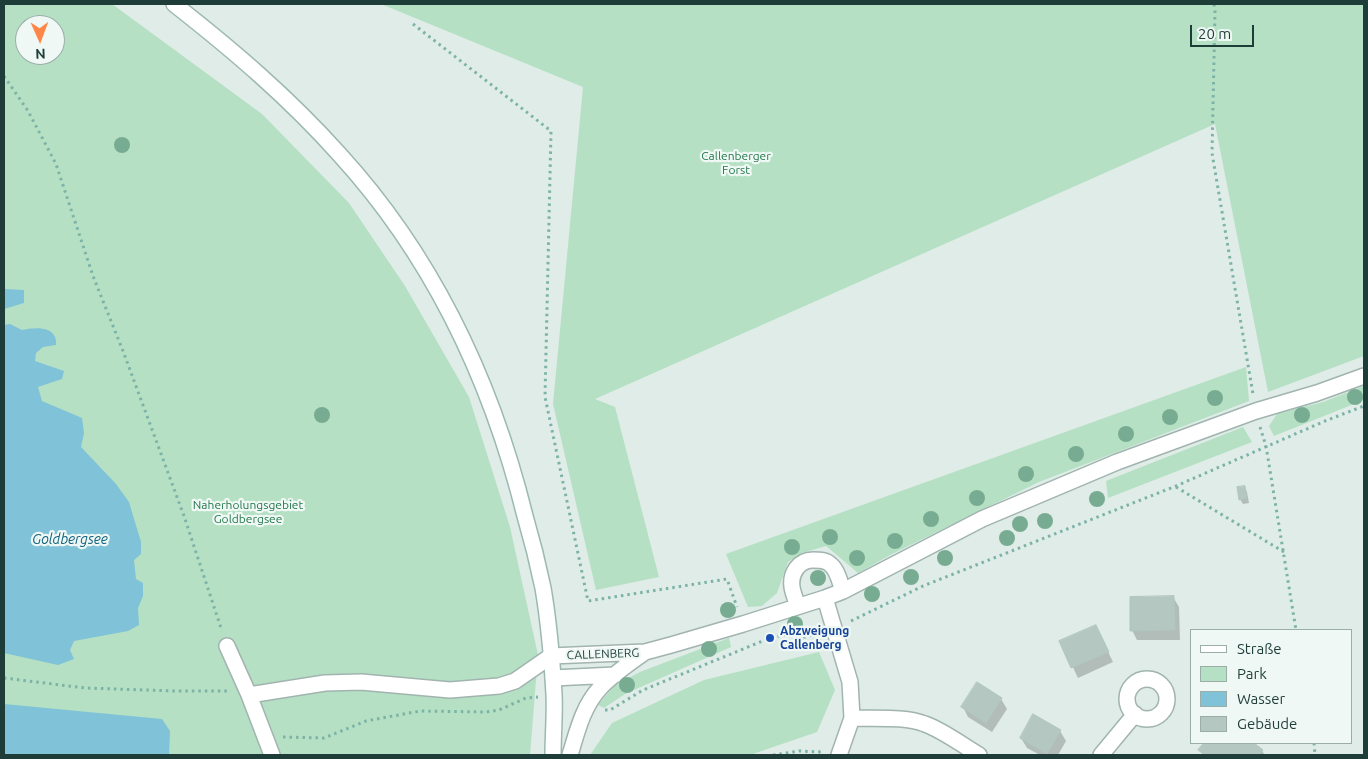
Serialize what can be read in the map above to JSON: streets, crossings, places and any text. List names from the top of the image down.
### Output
{
  "streets": {
    "street": ["CALLENBERG"]
  },
  "water": ["Goldbergsee"],
  "parks": ["Callenberger Forst", "Naherholungsgebiet Goldbergsee"],
  "places": ["Abzweigung Callenberg"],
  "legend": [
    "Straße",
    "Park",
    "Wasser",
    "Gebäude"
  ],
  "scale_bar": "20 m",
  "north": "bottom"
}
